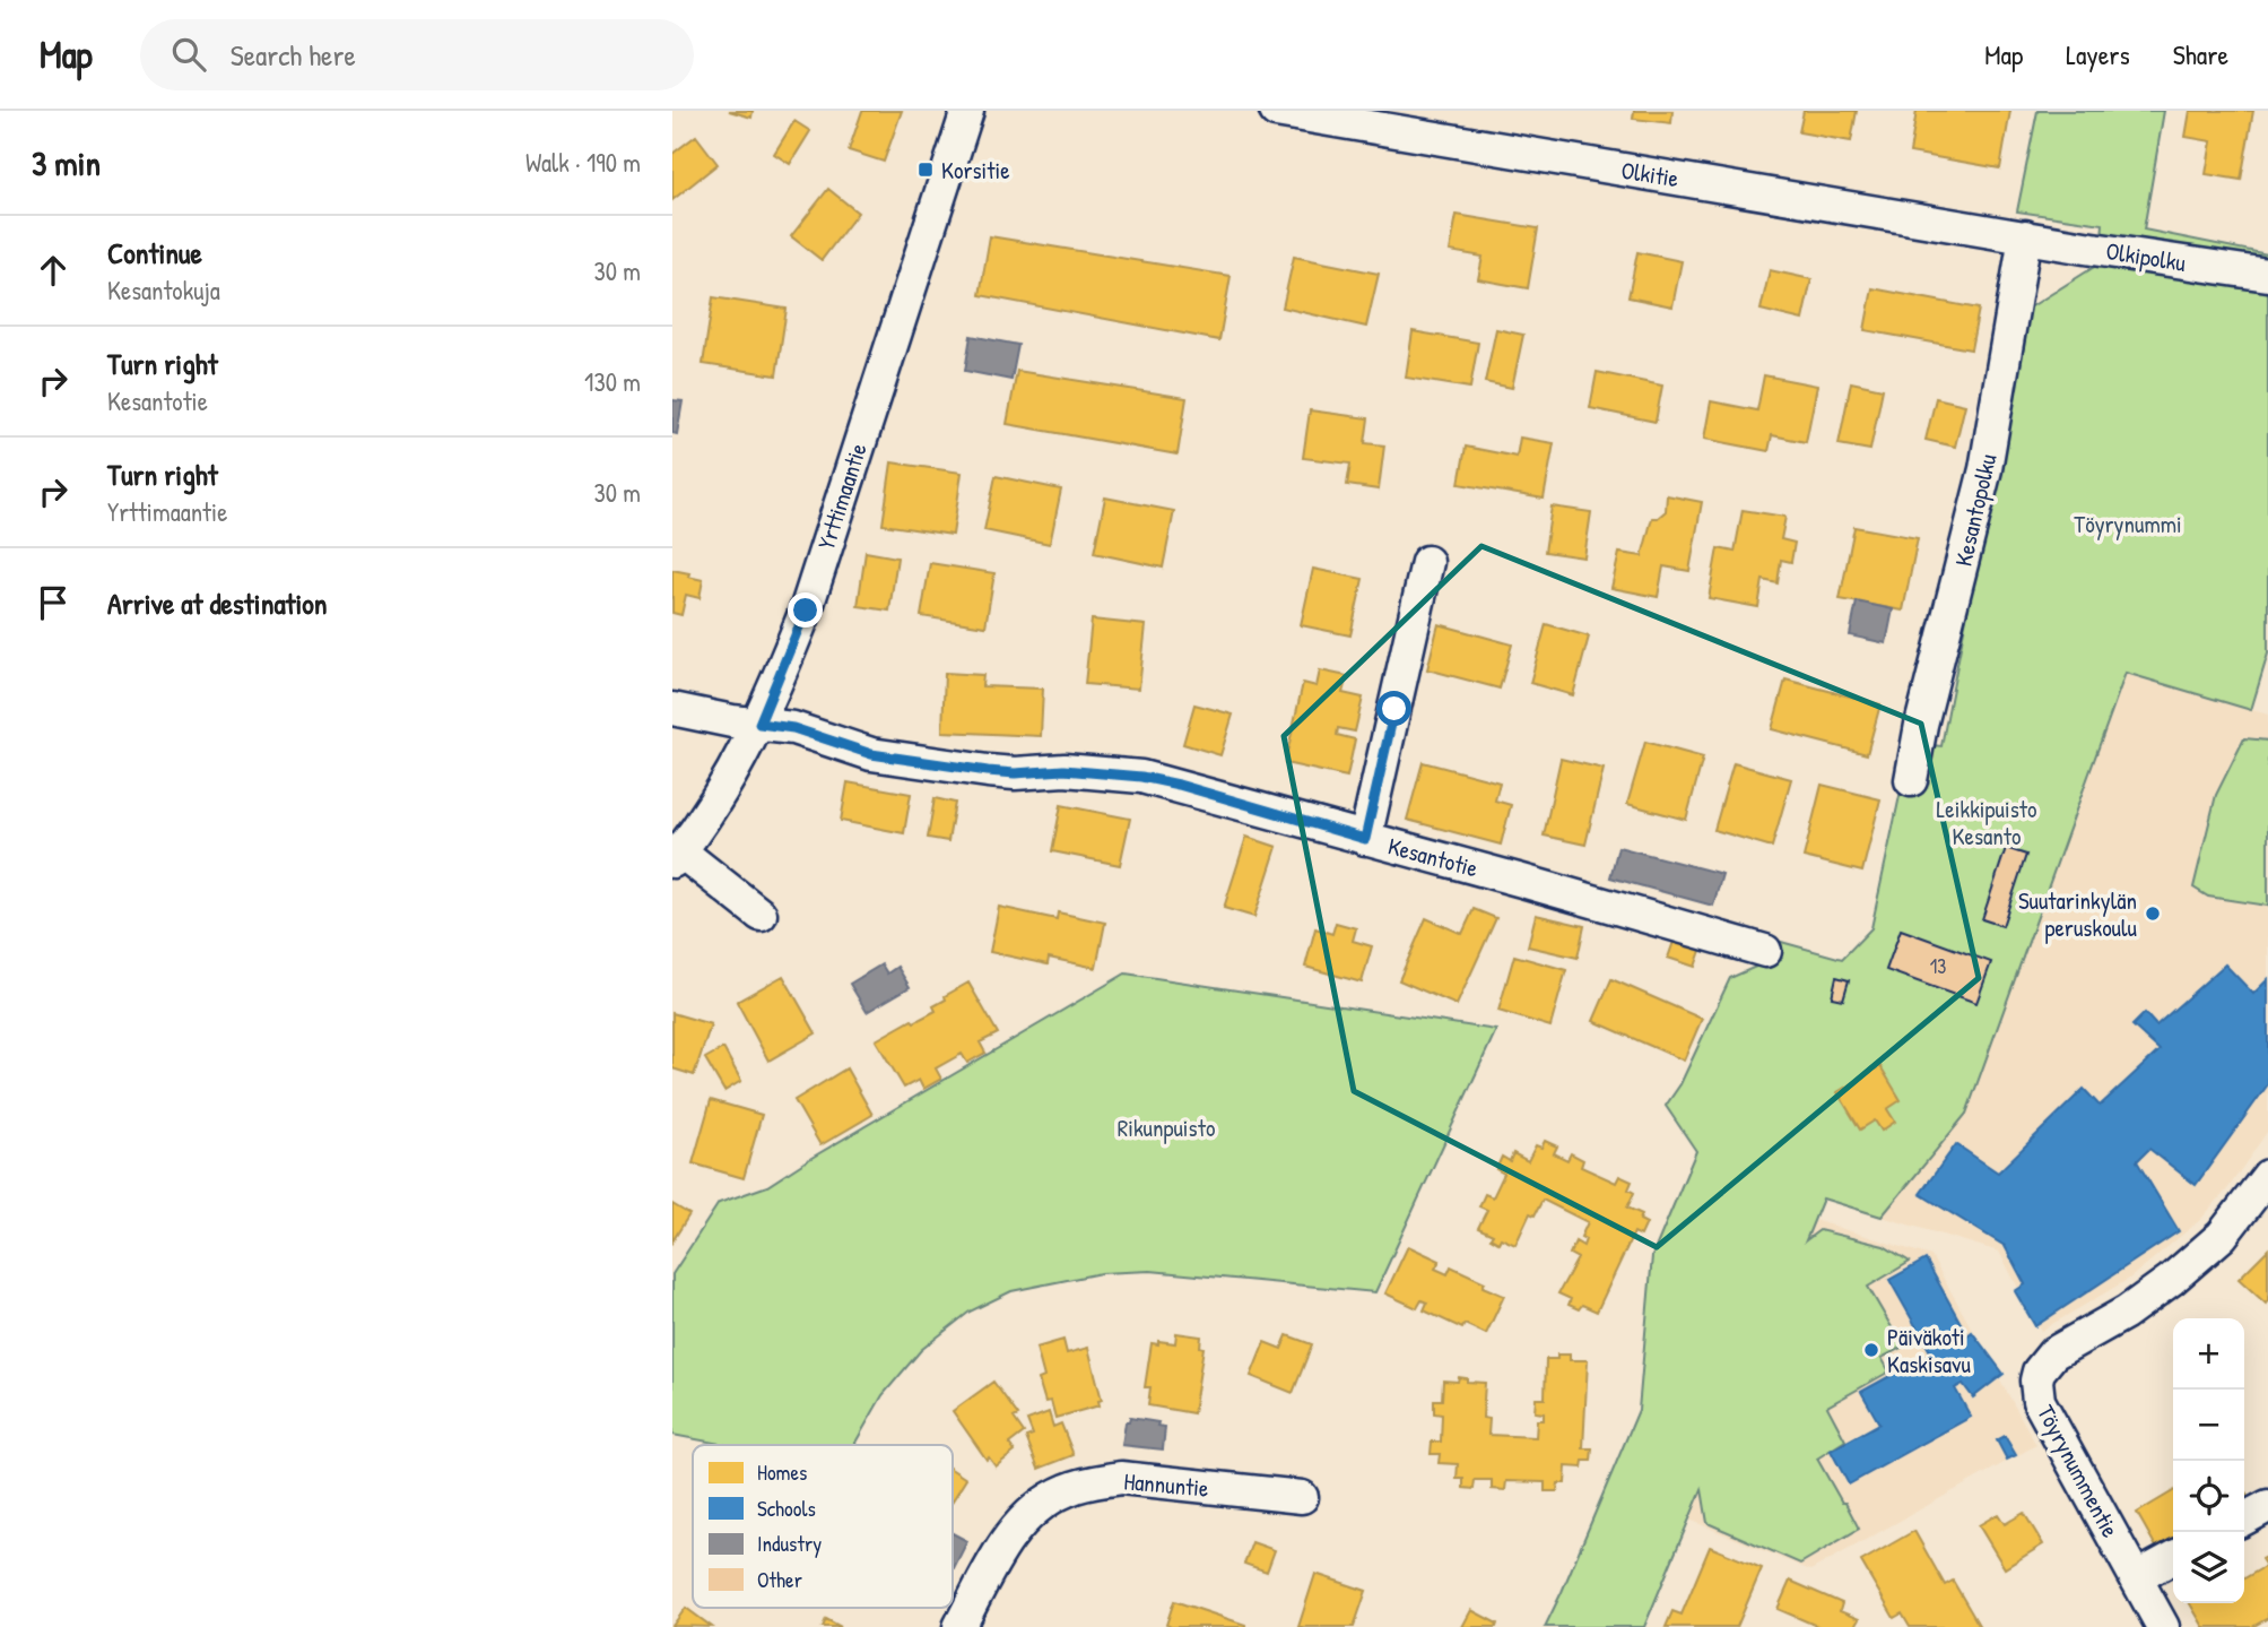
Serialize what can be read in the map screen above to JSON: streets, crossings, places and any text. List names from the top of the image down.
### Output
{
  "streets": {
    "street": [
      "Olkitie",
      "Olkipolku",
      "Yrttimaantie",
      "Kesantopolku",
      "Kesantotie",
      "Töyrynummentie",
      "Hannuntie"
    ]
  },
  "crossings": [
    ["Olkitie", "Olkipolku"],
    ["Olkitie", "Kesantopolku"],
    ["Olkipolku", "Kesantopolku"],
    ["Yrttimaantie", "Kesantotie"]
  ],
  "parks": ["Töyrynummi", "Leikkipuisto Kesanto", "Rikunpuisto"],
  "places": {
    "transit": ["Korsitie"],
    "other": ["Suutarinkylän peruskoulu", "Päiväkoti Kaskisavu"]
  },
  "house_numbers": ["13"],
  "legend": [
    "Homes",
    "Schools",
    "Industry",
    "Other"
  ],
  "page": {
    "header": "Map",
    "search": "Search here",
    "nav": ["Map", "Layers", "Share"],
    "heading": ["3 min", "Walk · 190 m"],
    "list": [
      ["Continue", "Kesantokuja", "30 m"],
      ["Turn right", "Kesantotie", "130 m"],
      ["Turn right", "Yrttimaantie", "30 m"],
      "Arrive at destination"
    ],
    "map_buttons": ["+", "−"]
  }
}
